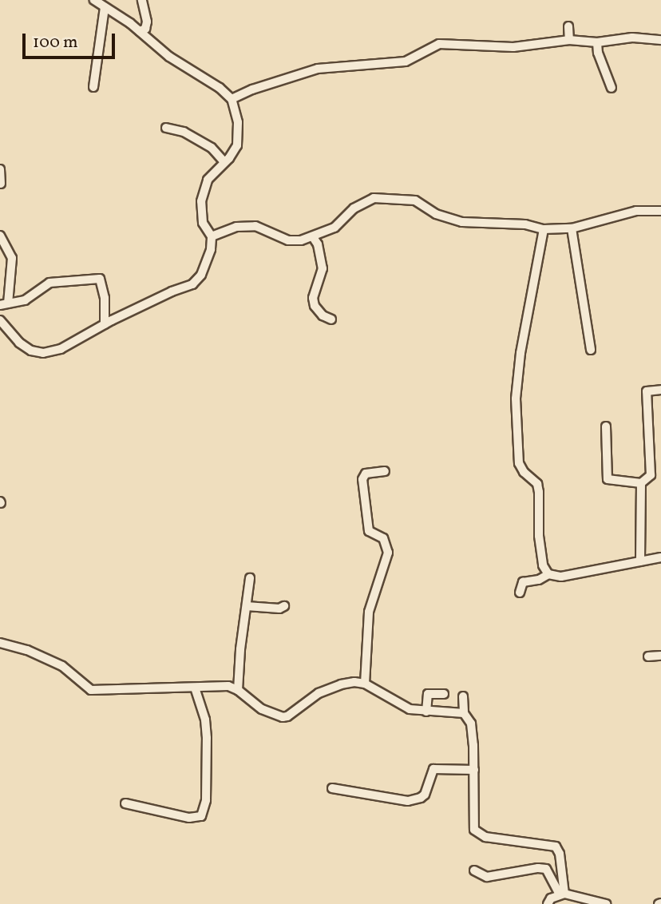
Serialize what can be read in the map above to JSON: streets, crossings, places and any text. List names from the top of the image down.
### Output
{
  "scale_bar": "100 m"
}
